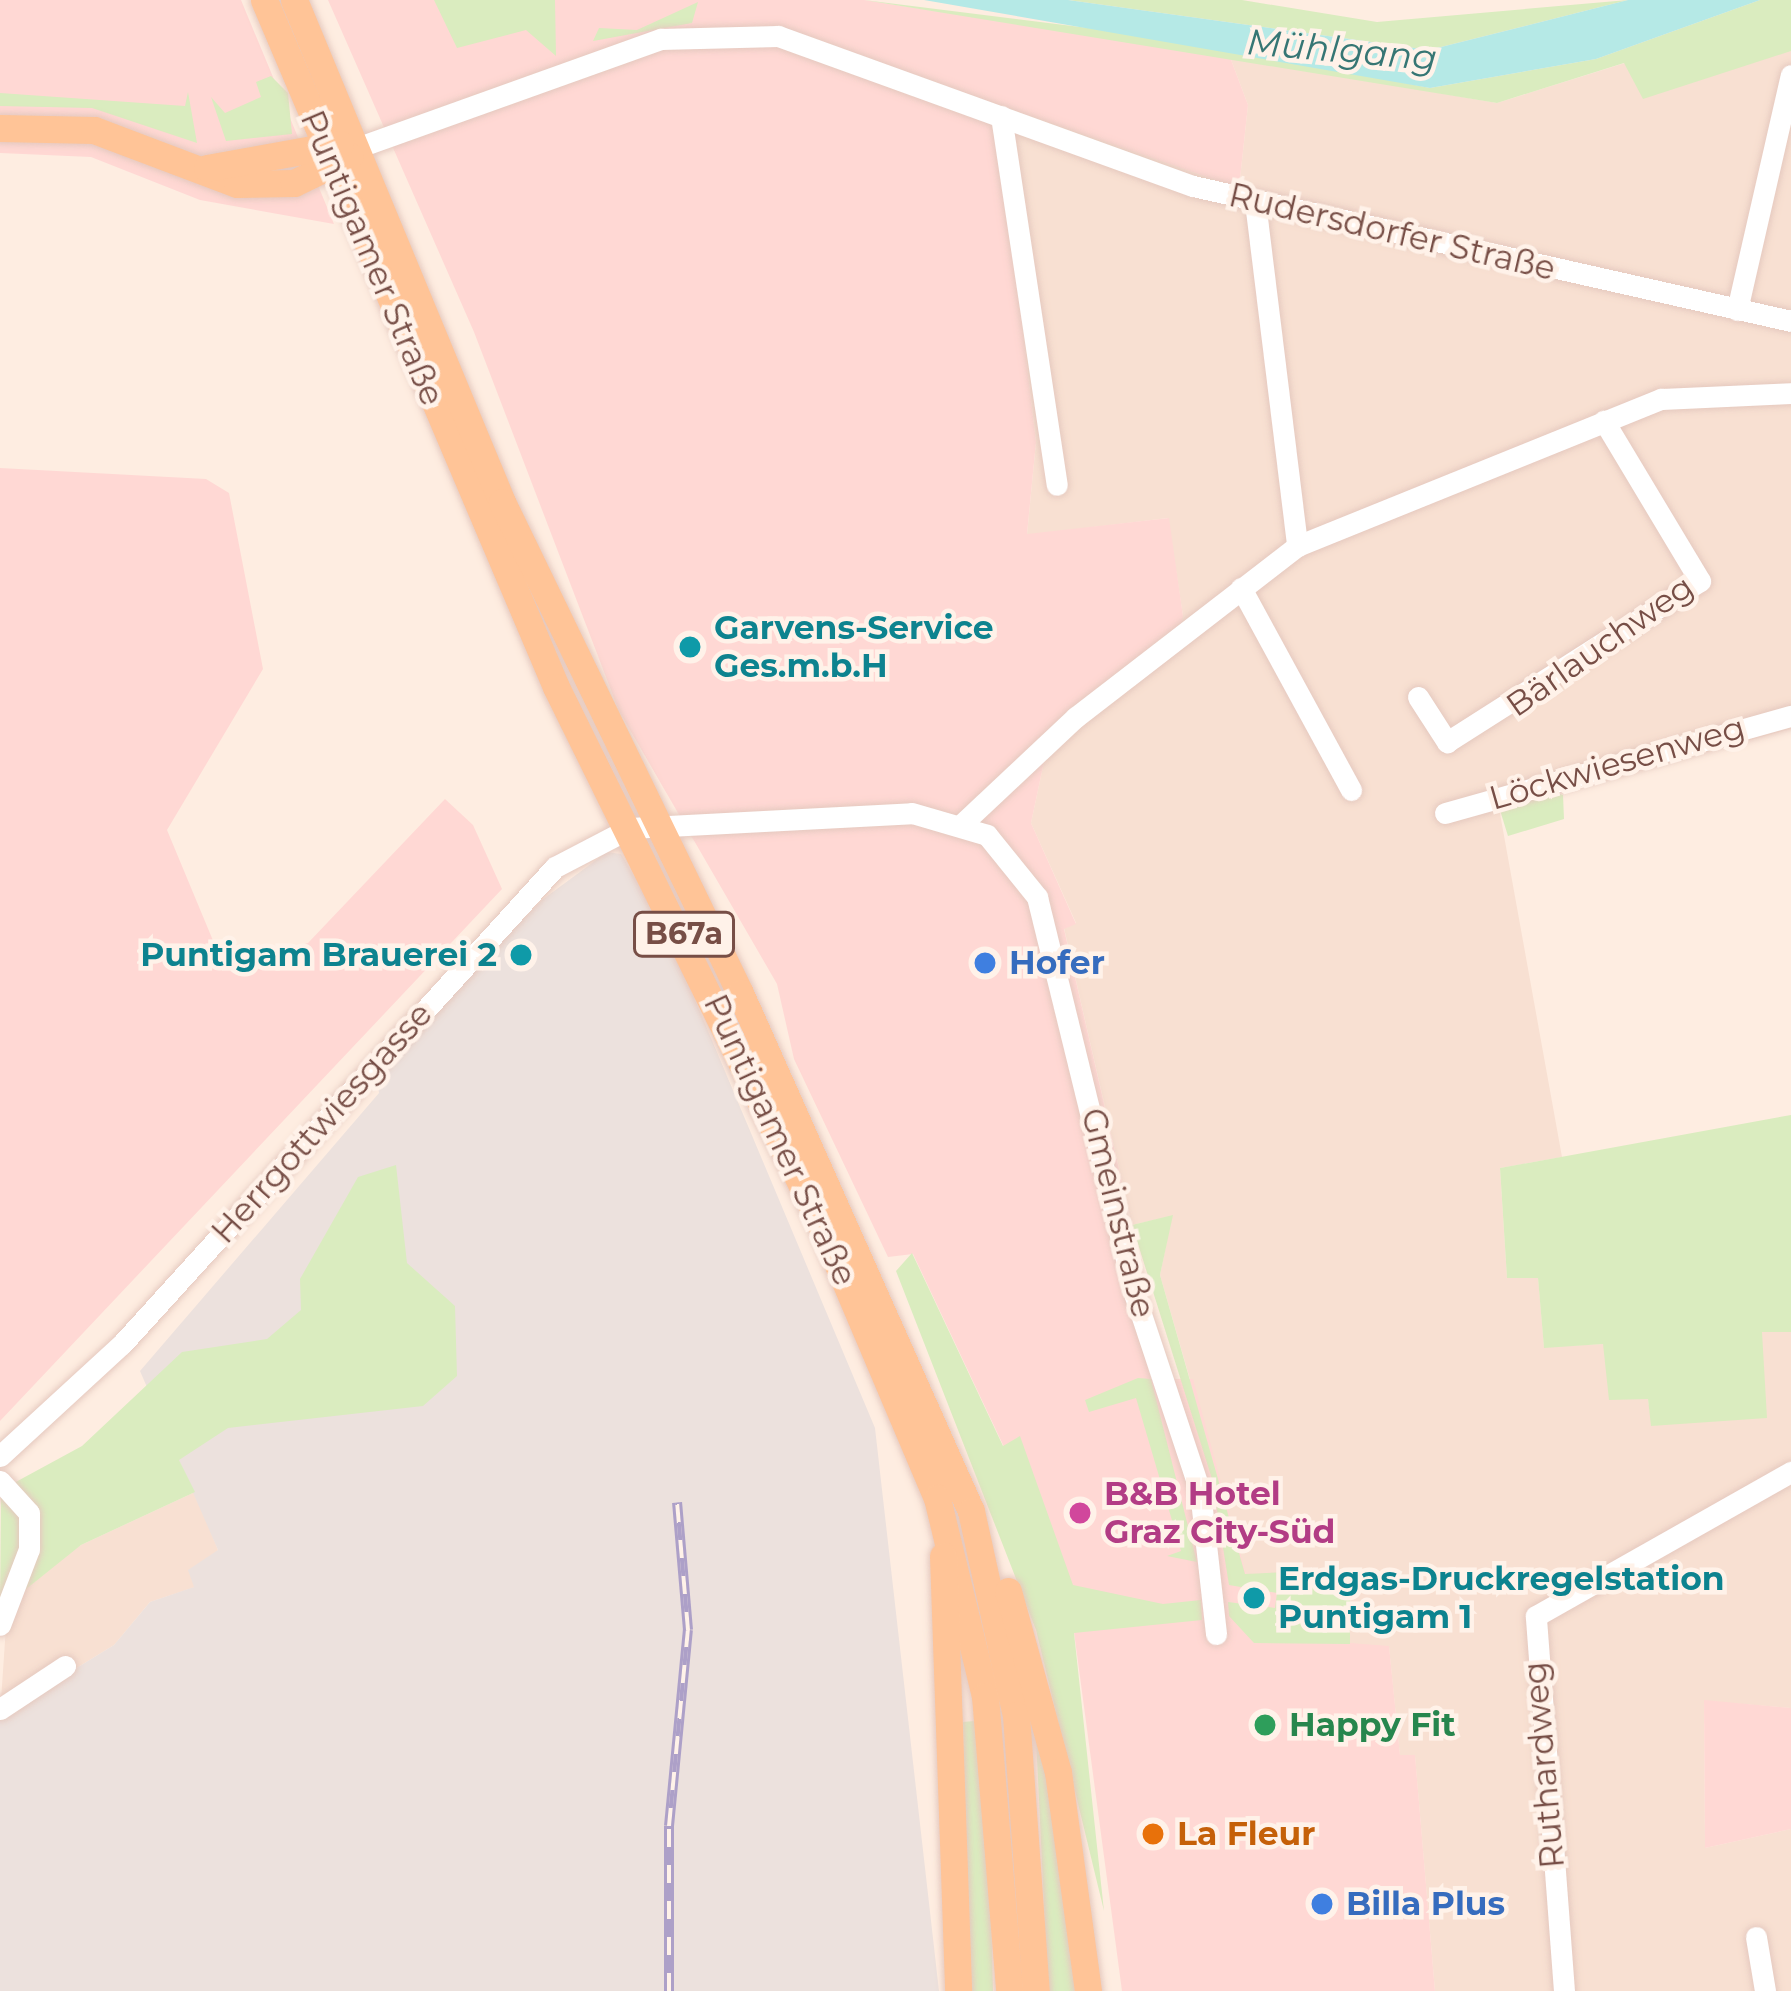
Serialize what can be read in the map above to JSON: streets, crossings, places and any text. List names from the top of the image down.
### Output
{
  "streets": {
    "main road": ["Puntigamer Straße", "B67a"],
    "street": [
      "Rudersdorfer Straße",
      "Bärlauchweg",
      "Löckwiesenweg",
      "Herrgottwiesgasse",
      "Gmeinstraße",
      "Ruthardweg"
    ]
  },
  "crossings": [
    ["Rudersdorfer Straße", "Puntigamer Straße"],
    ["Puntigamer Straße", "Herrgottwiesgasse"],
    ["Puntigamer Straße", "Gmeinstraße"]
  ],
  "water": ["Mühlgang"],
  "places": [
    "Garvens-Service Ges.m.b.H",
    "Puntigam Brauerei 2",
    "Hofer",
    "B&B Hotel Graz City-Süd",
    "Erdgas-Druckregelstation Puntigam 1",
    "Happy Fit",
    "La Fleur",
    "Billa Plus"
  ]
}
